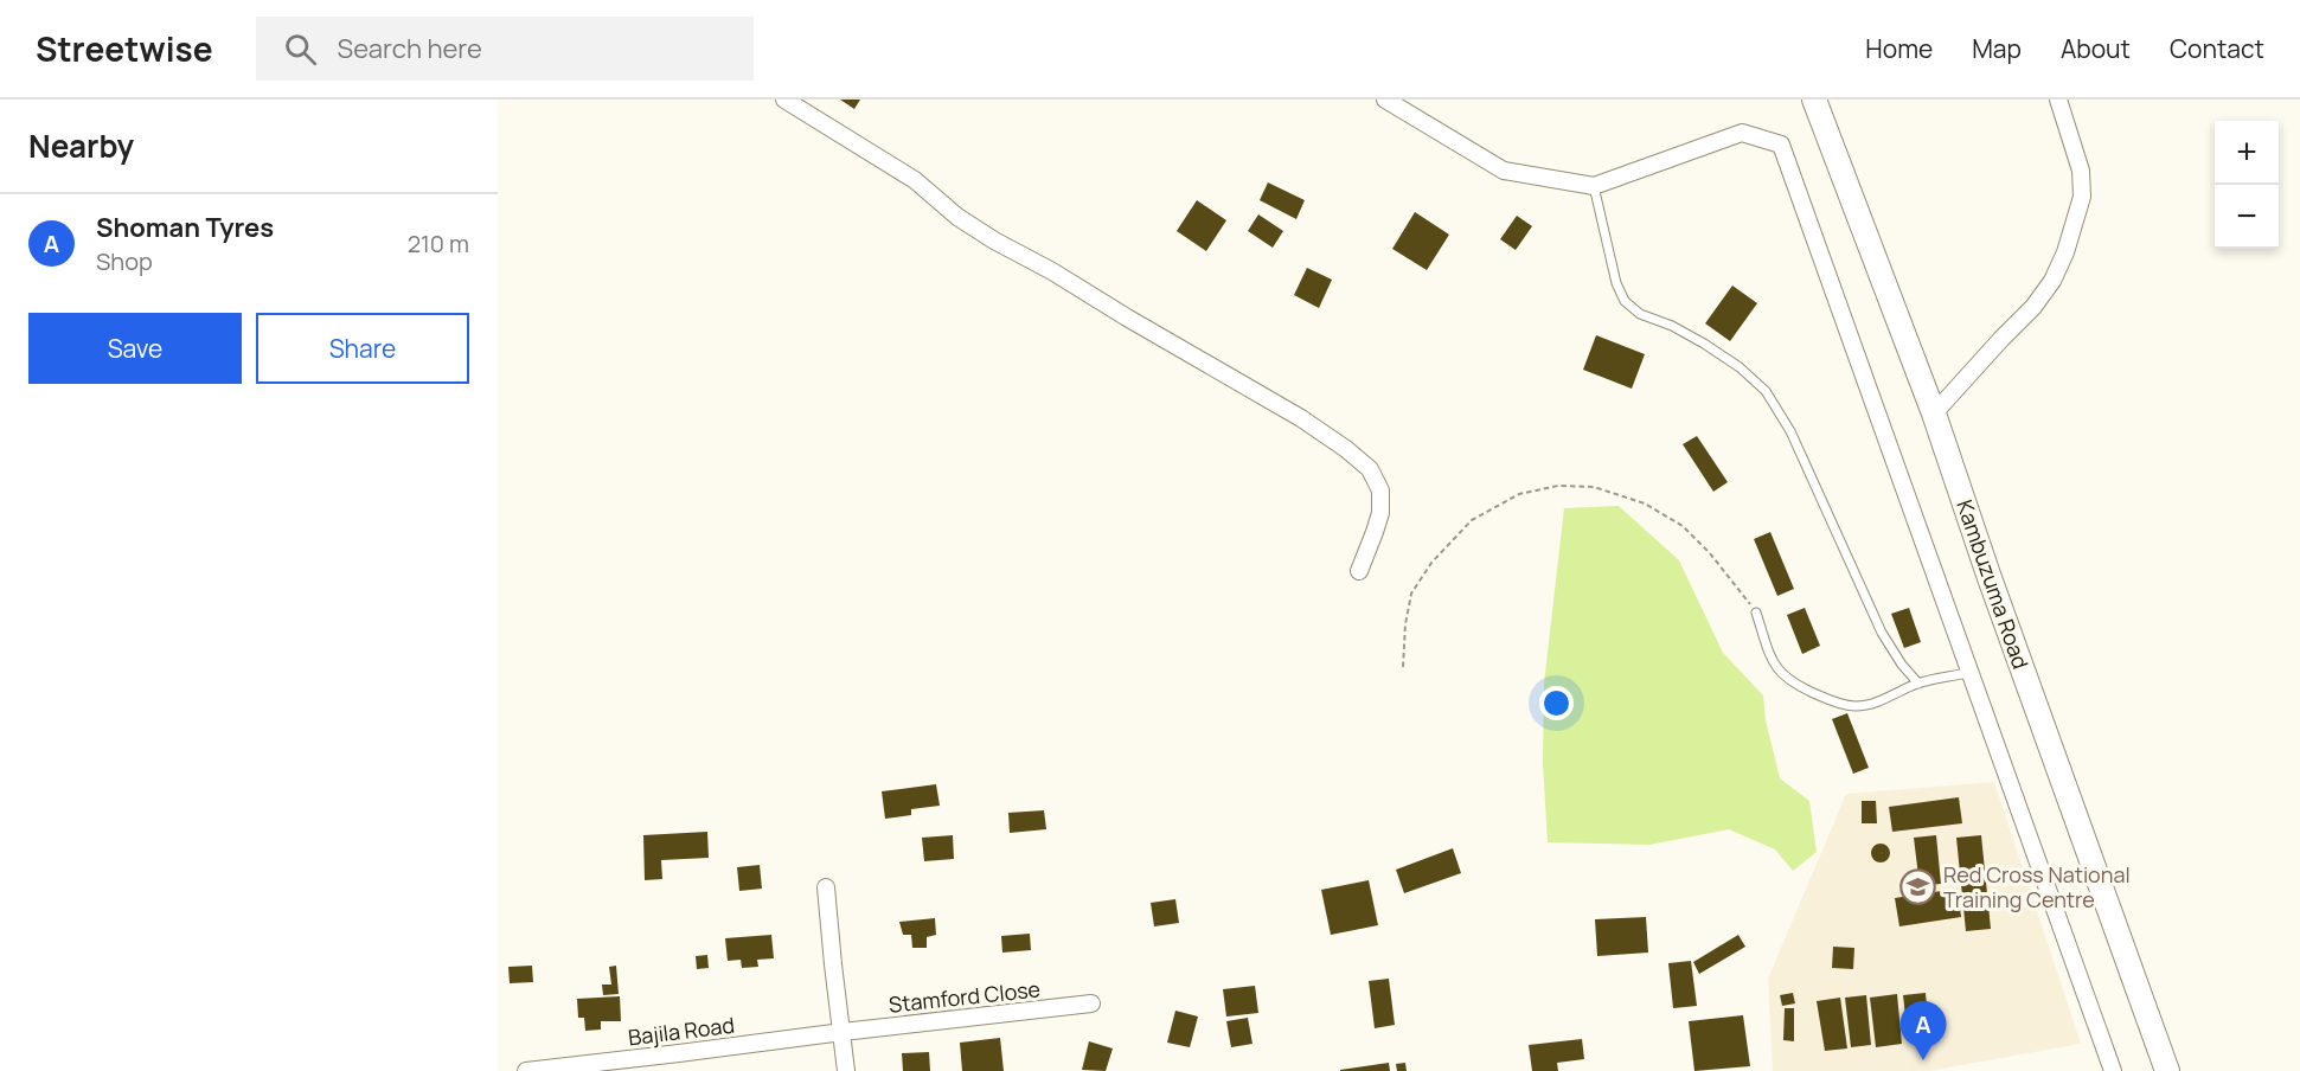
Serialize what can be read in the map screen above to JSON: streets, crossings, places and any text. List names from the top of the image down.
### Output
{
  "streets": {
    "main road": ["Kambuzuma Road"],
    "street": ["Stamford Close", "Bajila Road"]
  },
  "crossings": [
    ["Stamford Close", "Bajila Road"]
  ],
  "places": {
    "school or university": ["Red Cross National Training Centre"]
  },
  "page": {
    "header": "Streetwise",
    "search": "Search here",
    "nav": [
      "Home",
      "Map",
      "About",
      "Contact"
    ],
    "heading": "Nearby",
    "map_buttons": ["+", "−"],
    "list": [
      {
        "mark": "A",
        "name": "Shoman Tyres",
        "note": "Shop",
        "value": "210 m"
      }
    ],
    "buttons": ["Save", "Share"],
    "pins": "A"
  }
}
